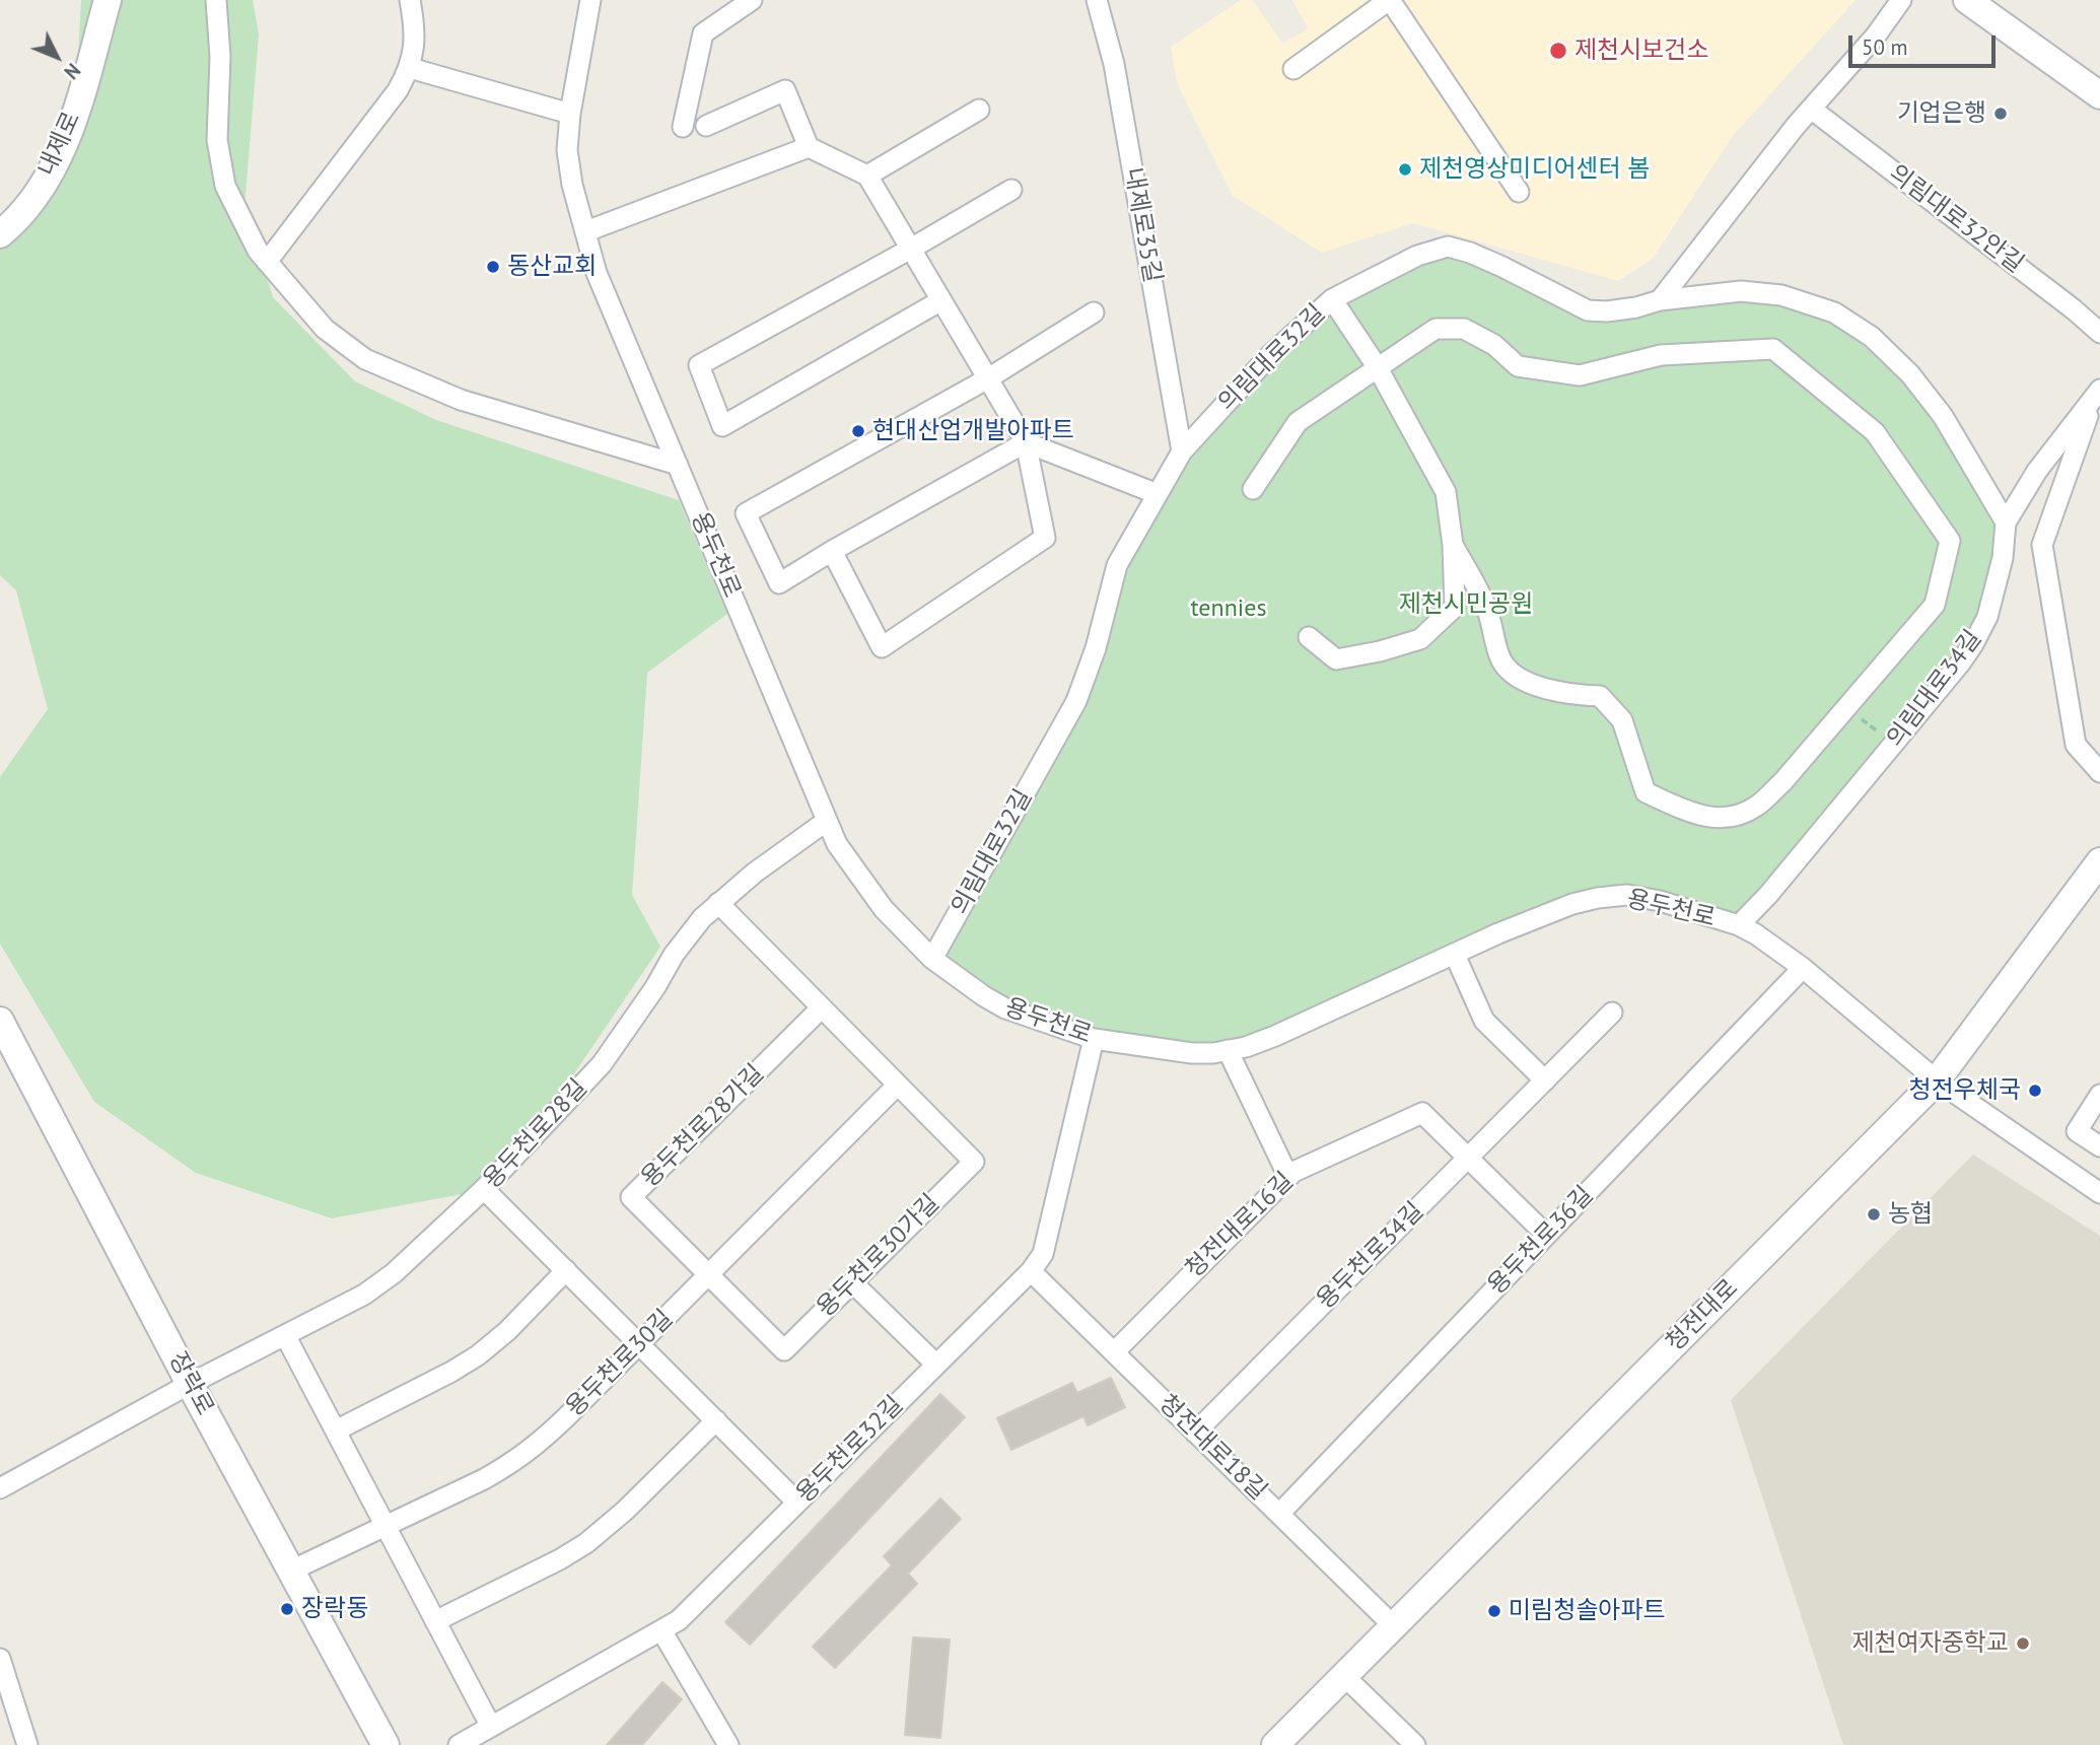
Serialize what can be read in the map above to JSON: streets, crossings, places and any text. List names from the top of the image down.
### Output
{
  "streets": {
    "street": [
      "내제로",
      "의림대로32안길",
      "내제로35길",
      "의림대로32길",
      "용두천로",
      "의림대로34길",
      "용두천로28가길",
      "용두천로28길",
      "청전대로16길",
      "용두천로36길",
      "용두천로30가길",
      "용두천로34길",
      "청전대로",
      "용두천로30길",
      "장락로",
      "청전대로18길",
      "용두천로32길"
    ]
  },
  "crossings": [
    ["내제로35길", "의림대로32길"],
    ["의림대로32길", "용두천로"],
    ["의림대로32길", "의림대로34길"],
    ["용두천로", "의림대로34길"],
    ["용두천로", "용두천로28길"],
    ["용두천로", "용두천로36길"],
    ["용두천로", "청전대로"],
    ["용두천로", "용두천로32길"],
    ["용두천로28가길", "용두천로30가길"],
    ["용두천로28가길", "용두천로30길"],
    ["용두천로28길", "장락로"],
    ["청전대로16길", "용두천로36길"],
    ["청전대로16길", "용두천로34길"],
    ["청전대로16길", "청전대로18길"],
    ["용두천로36길", "청전대로18길"],
    ["용두천로30가길", "용두천로30길"],
    ["용두천로34길", "청전대로18길"],
    ["청전대로", "청전대로18길"],
    ["용두천로30길", "장락로"],
    ["청전대로18길", "용두천로32길"]
  ],
  "parks": ["제천시민공원", "tennies"],
  "places": [
    "제천시보건소",
    "기업은행",
    "제천영상미디어센터 봄",
    "동산교회",
    "현대산업개발아파트",
    "청전우체국",
    "농협",
    "장락동",
    "미림청솔아파트",
    "제천여자중학교"
  ],
  "scale_bar": "50 m",
  "north": "bottom right"
}
